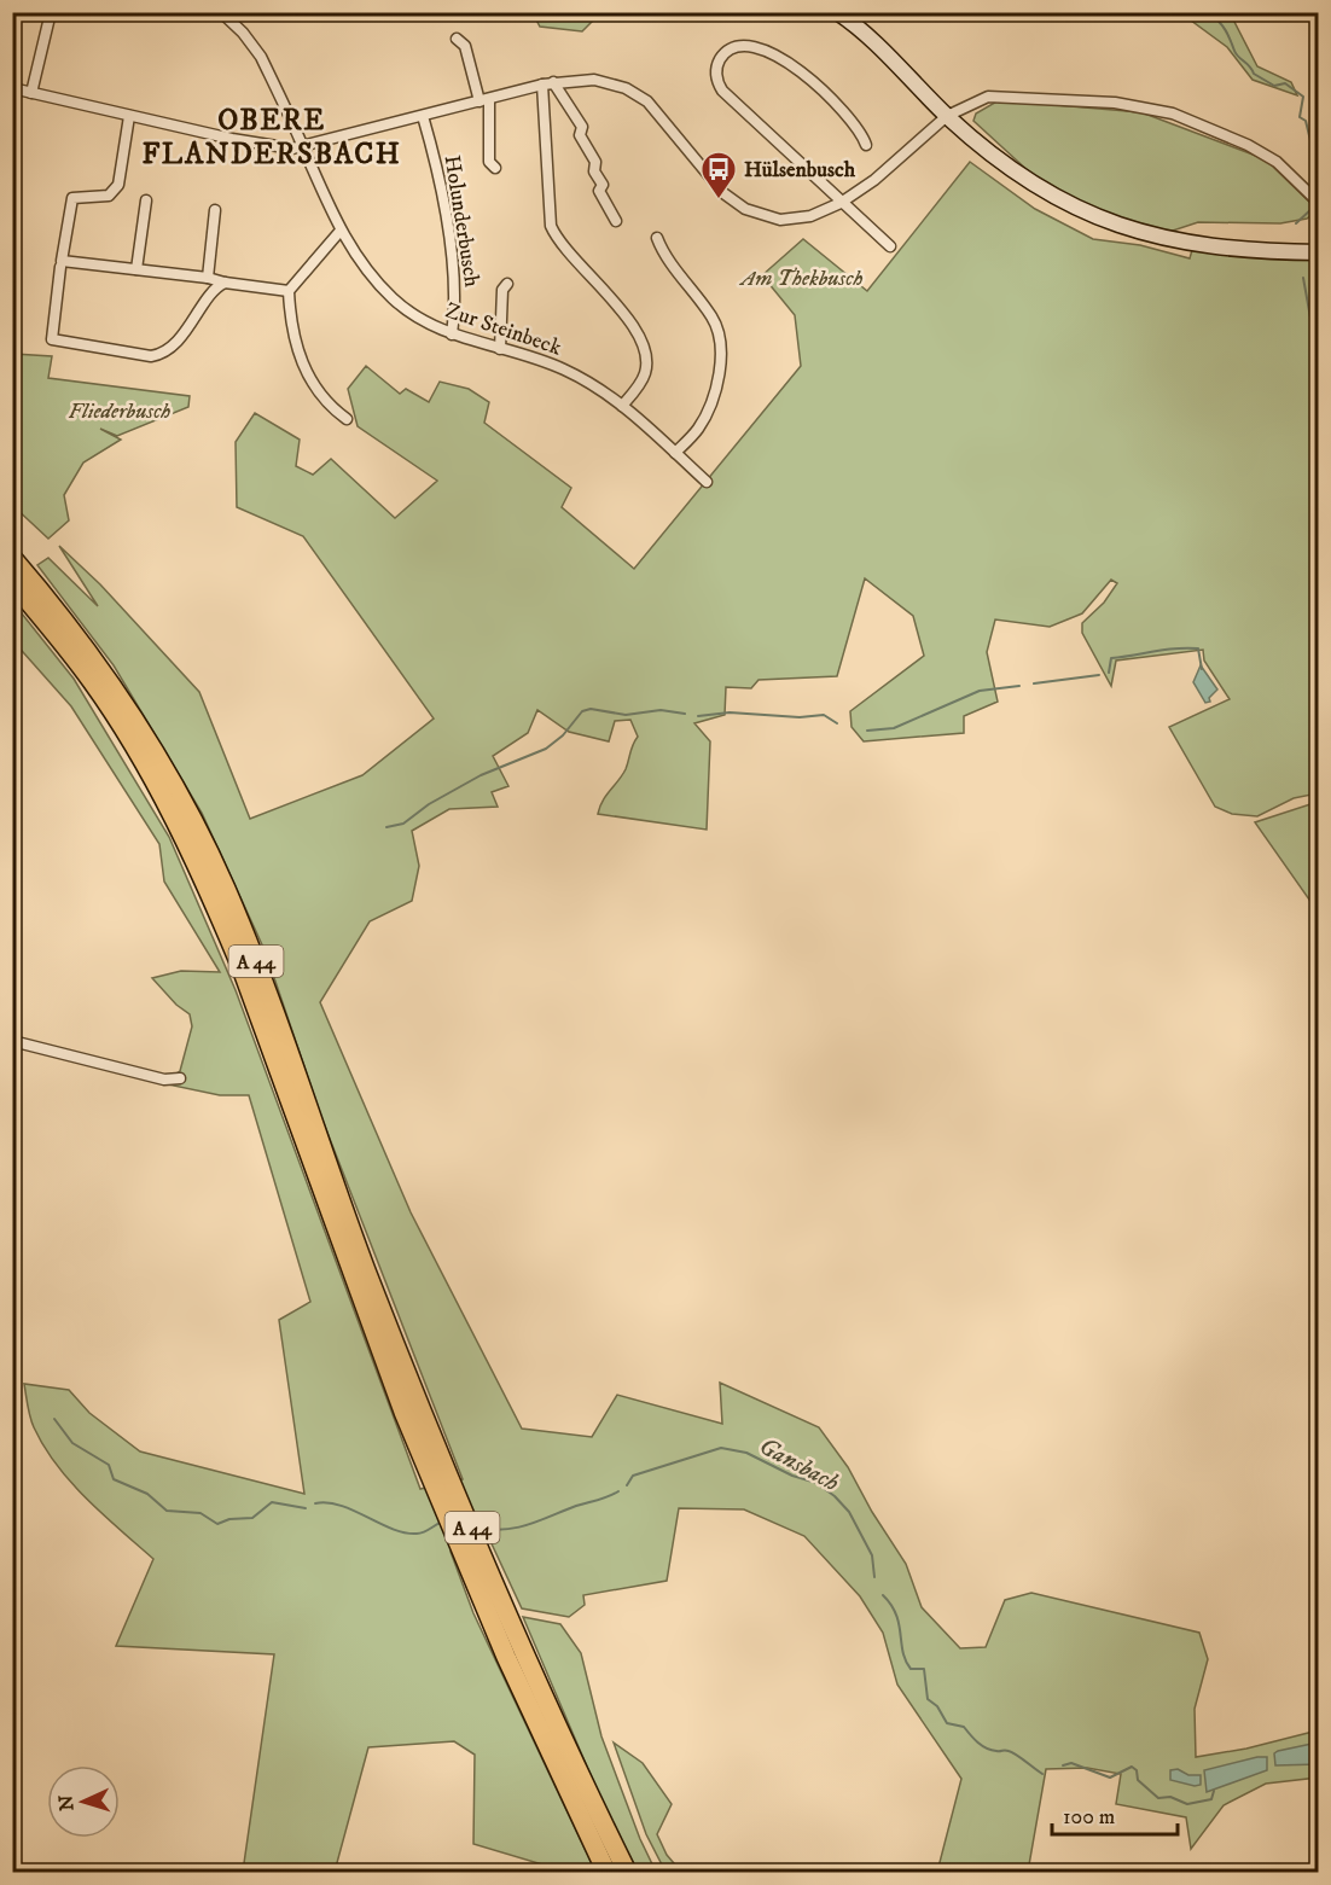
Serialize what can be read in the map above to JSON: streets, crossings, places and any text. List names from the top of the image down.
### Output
{
  "streets": {
    "highway": ["A 44"],
    "street": ["Holunderbusch", "Zur Steinbeck"]
  },
  "crossings": [
    ["Holunderbusch", "Zur Steinbeck"]
  ],
  "districts": ["OBERE FLANDERSBACH"],
  "water": ["Gansbach"],
  "parks": ["Am Thekbusch", "Fliederbusch"],
  "places": {
    "bus stop": ["Hülsenbusch"]
  },
  "scale_bar": "100 m",
  "north": "left"
}
